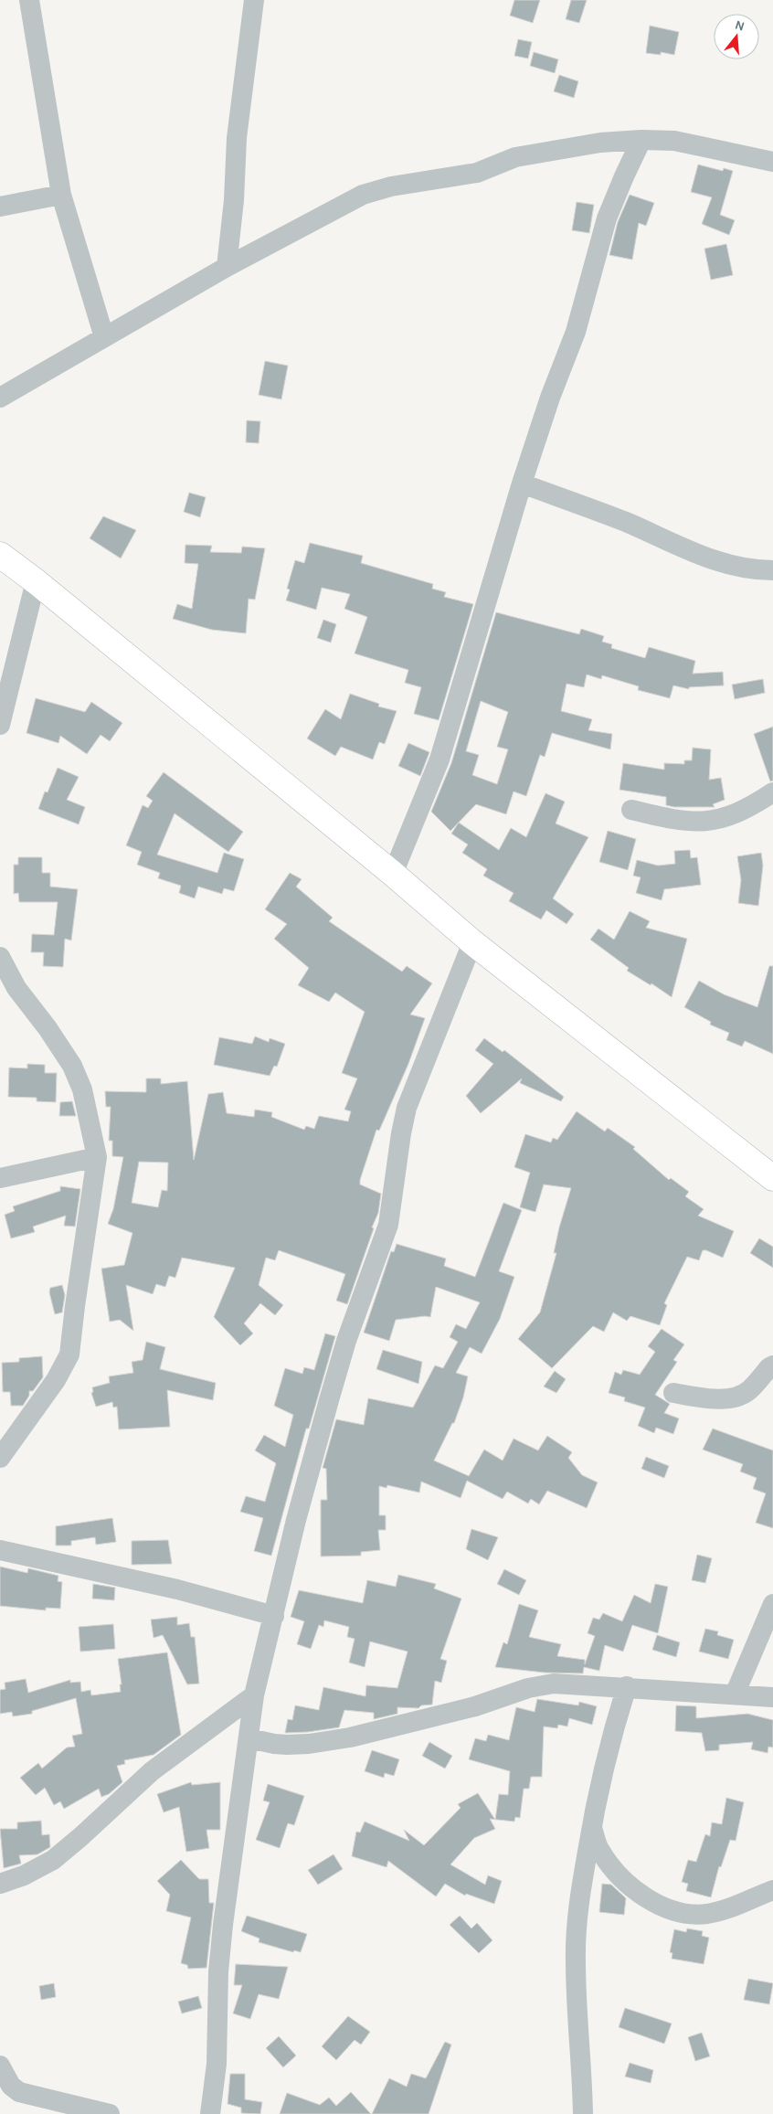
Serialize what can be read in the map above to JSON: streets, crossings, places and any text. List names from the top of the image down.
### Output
{
  "north": "top"
}
